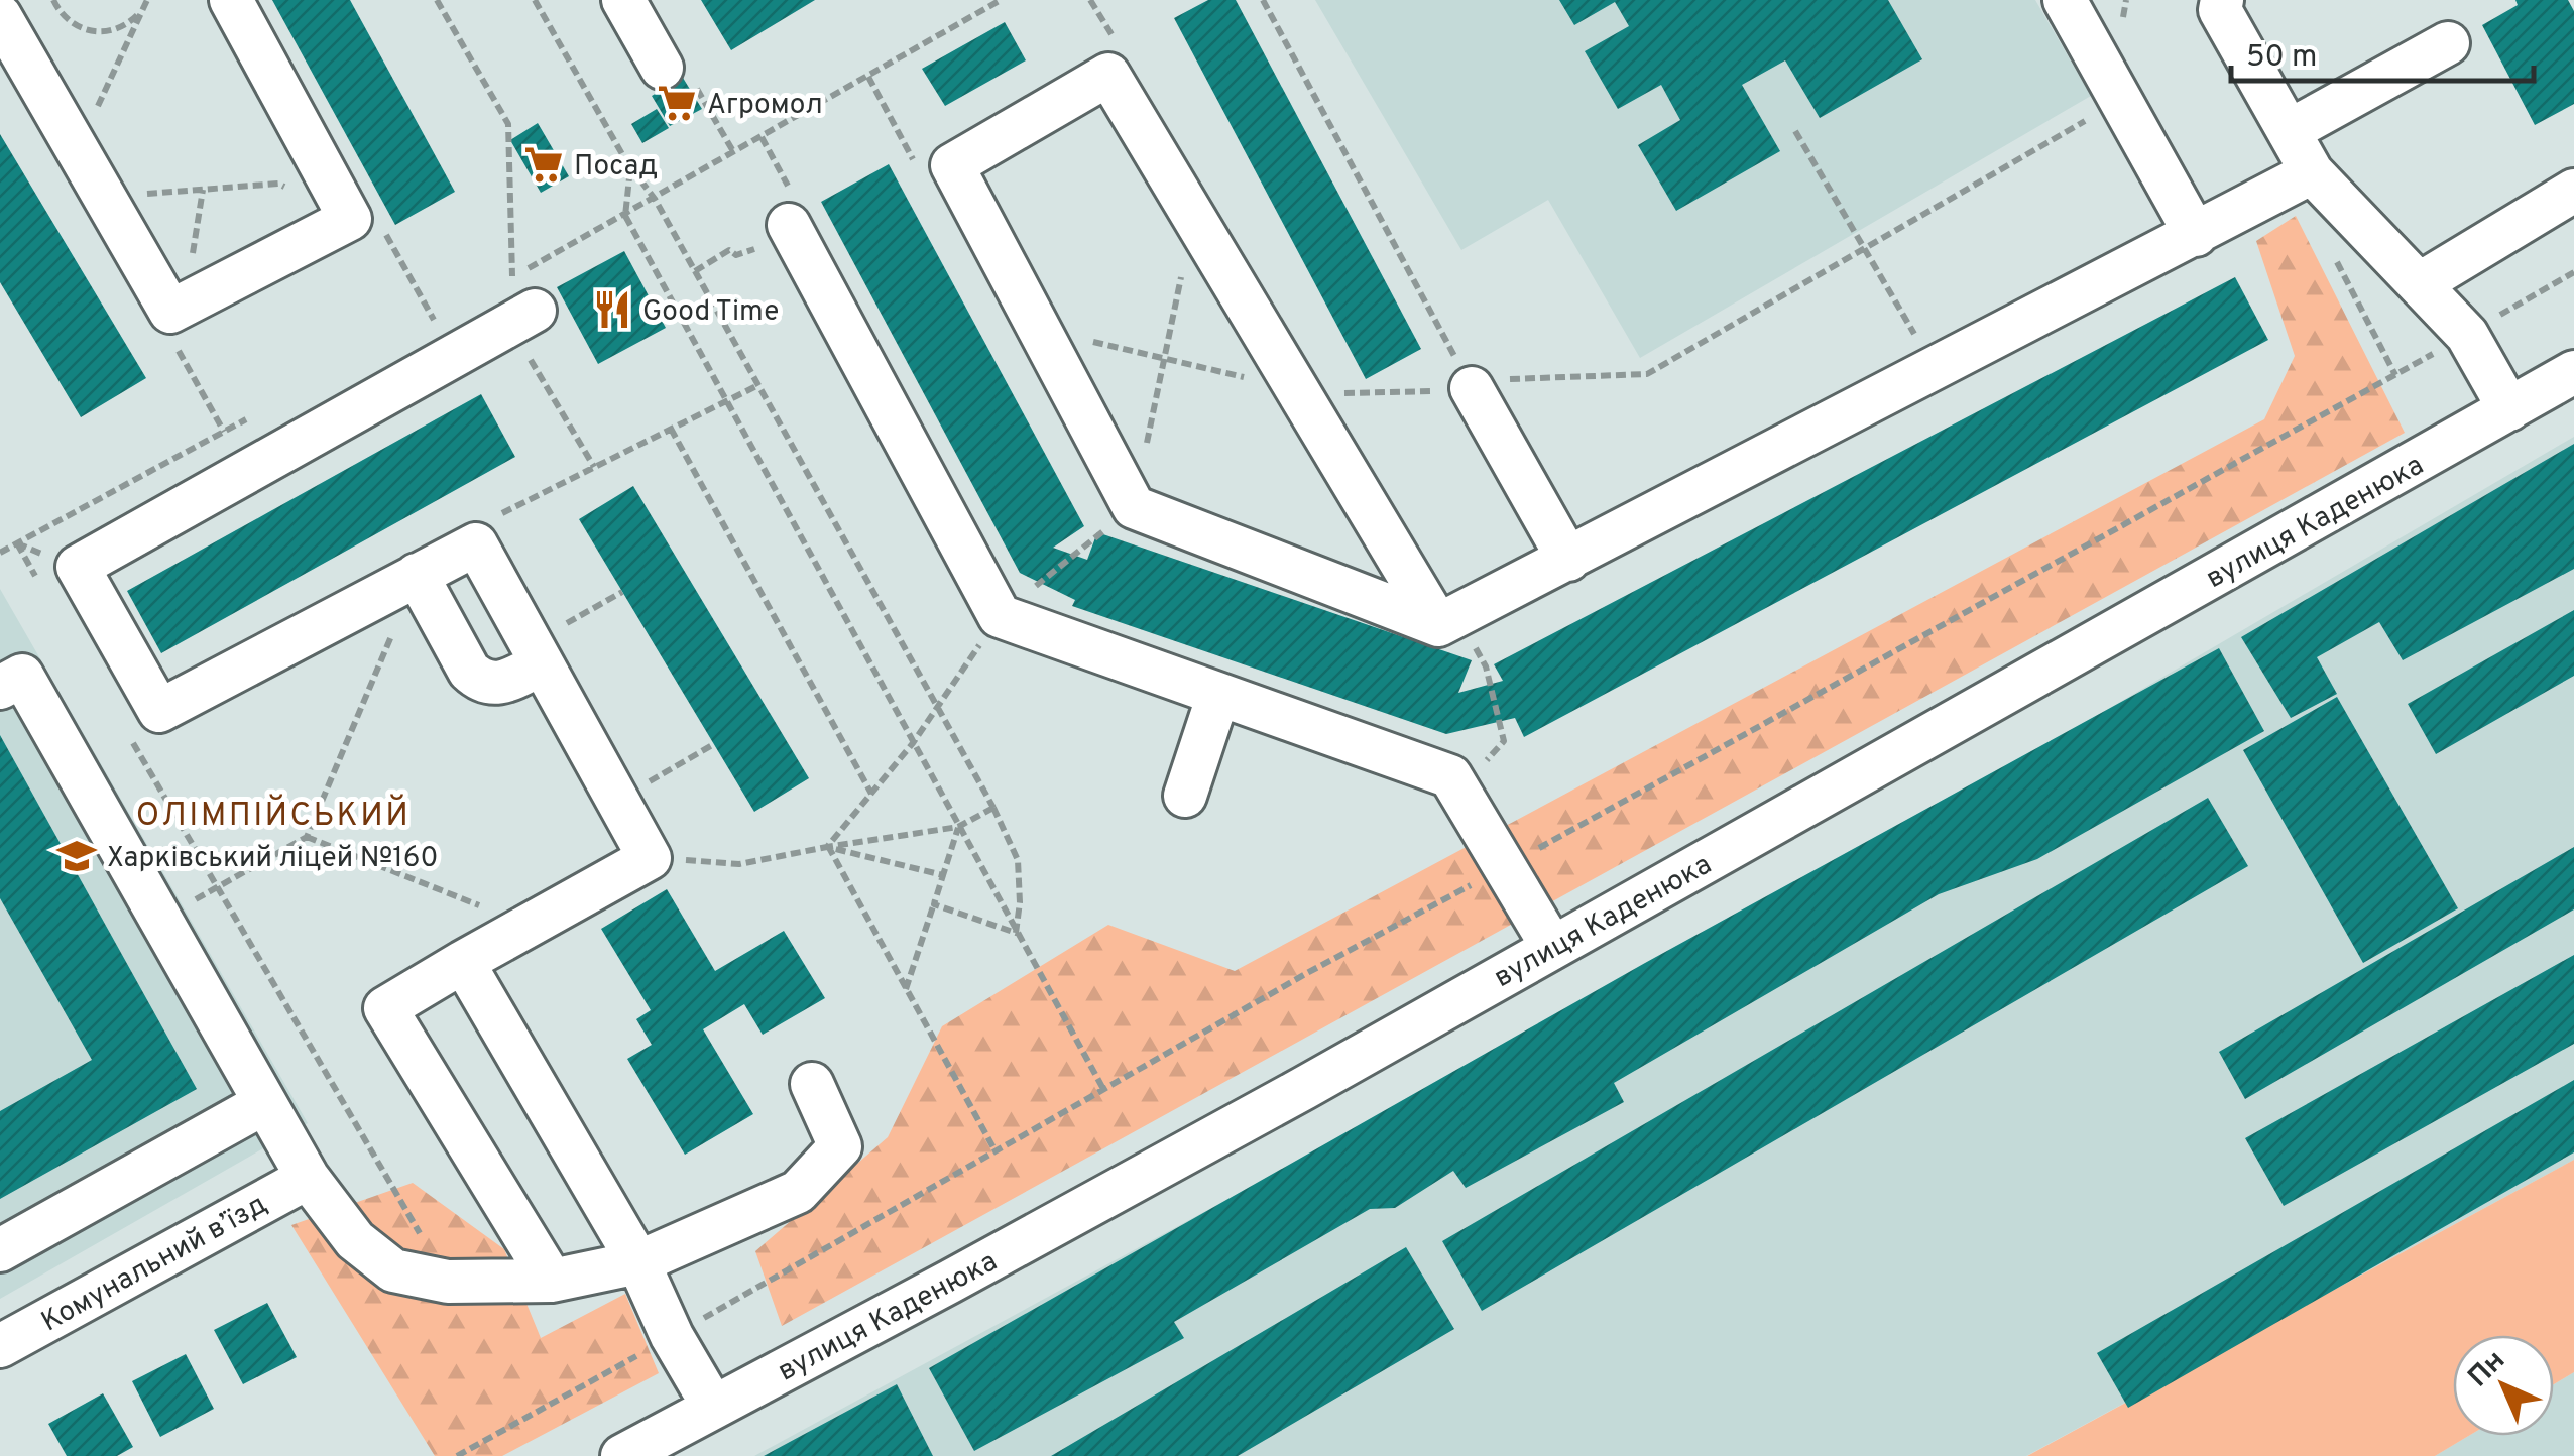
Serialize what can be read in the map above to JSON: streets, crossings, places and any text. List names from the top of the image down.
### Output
{
  "streets": {
    "street": ["вулиця Каденюка", "Комунальний в’їзд"]
  },
  "districts": ["ОЛІМПІЙСЬКИЙ"],
  "places": {
    "supermarket": ["Агромол", "Посад"],
    "restaurant": ["Good Time"],
    "school or university": ["Харківський ліцей №160"]
  },
  "scale_bar": "50 m",
  "north": "top left"
}
